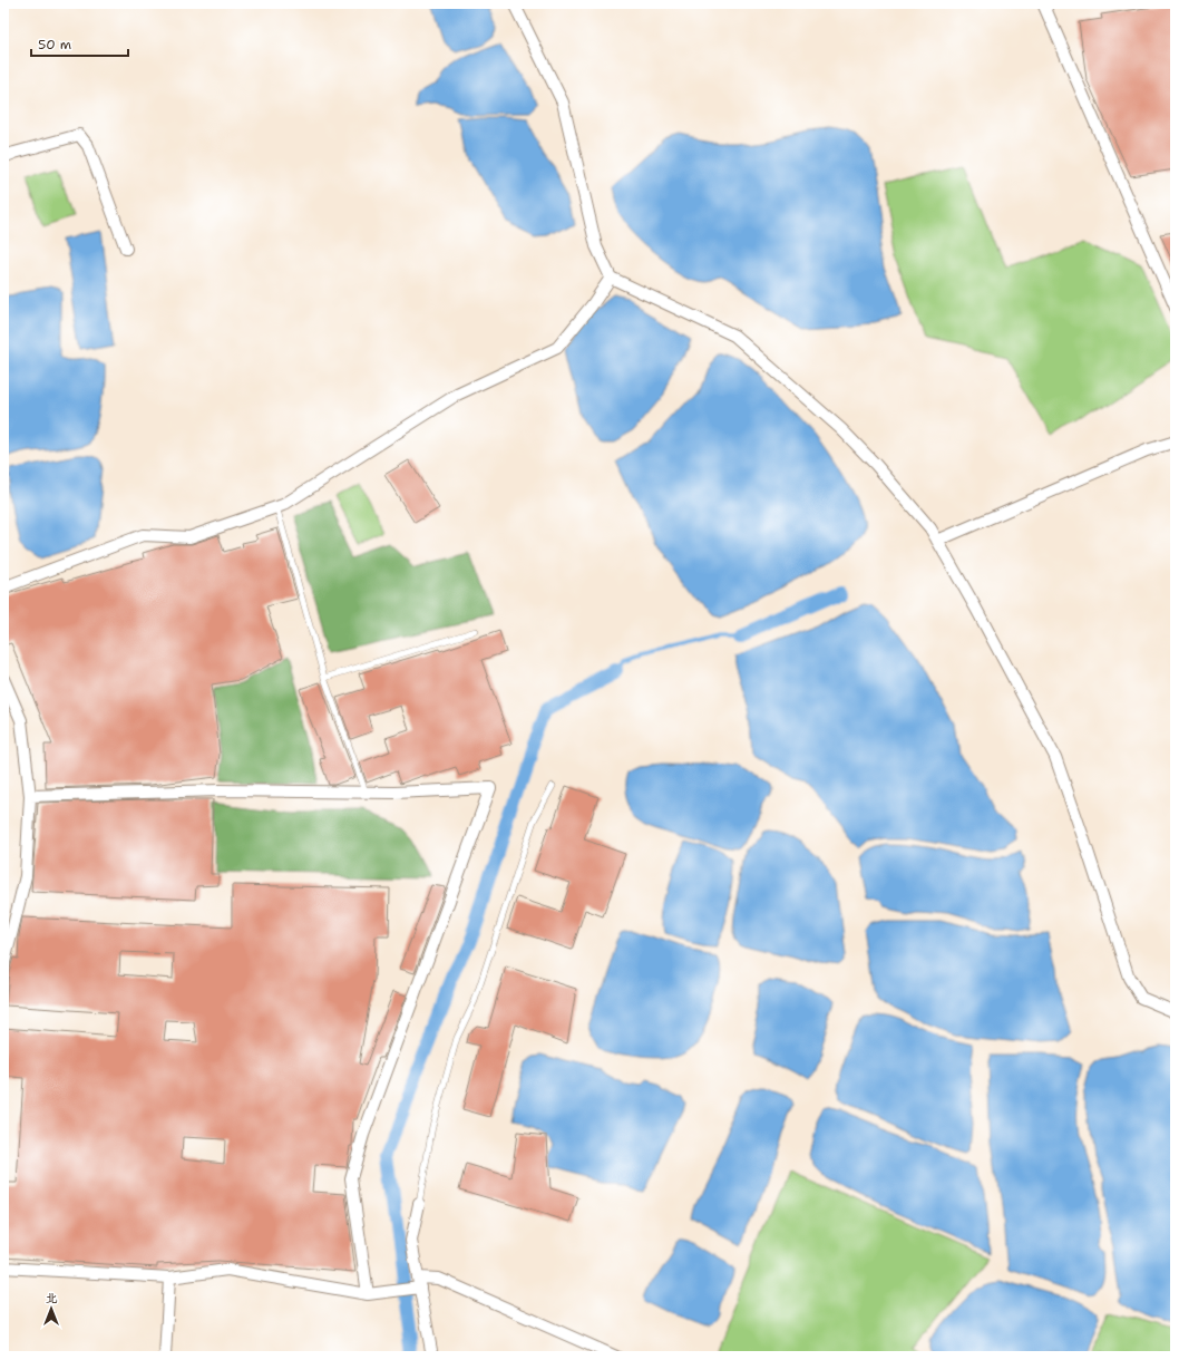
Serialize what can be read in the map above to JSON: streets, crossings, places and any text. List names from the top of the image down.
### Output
{
  "scale_bar": "50 m",
  "north": "top"
}
